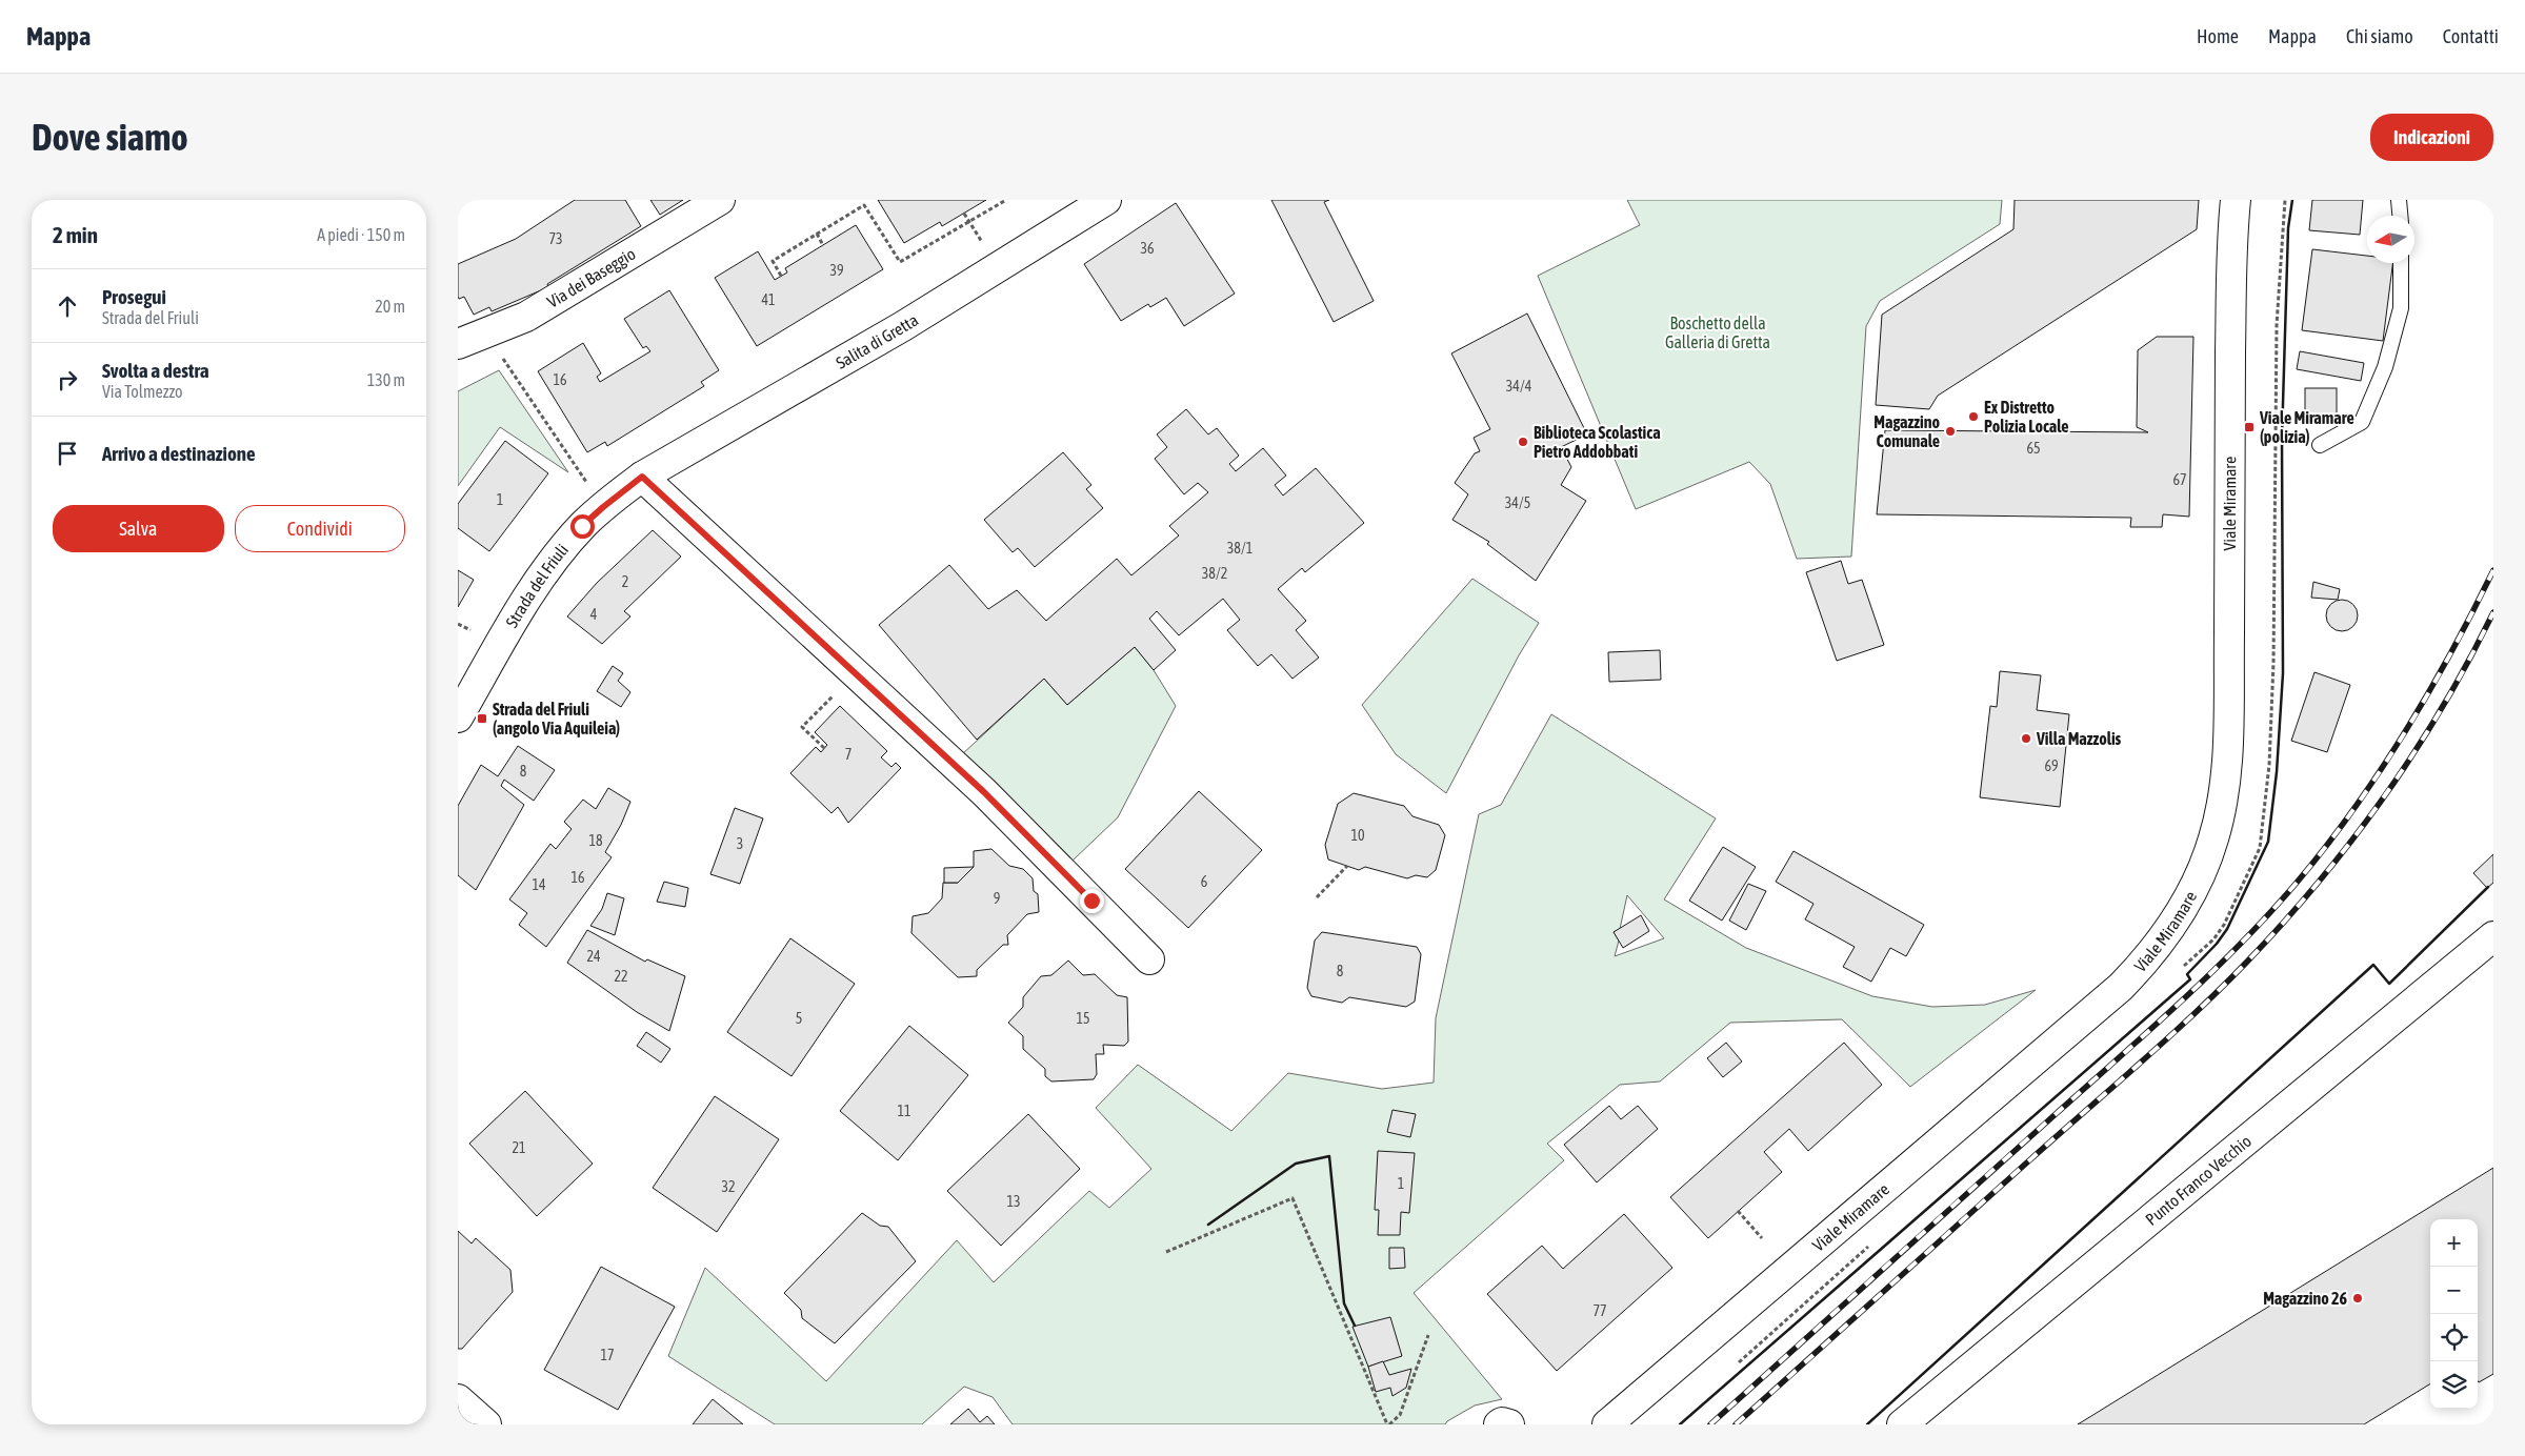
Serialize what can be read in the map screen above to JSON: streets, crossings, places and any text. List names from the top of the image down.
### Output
{
  "streets": {
    "main road": [
      "Via dei Baseggio",
      "Salita di Gretta",
      "Viale Miramare",
      "Strada del Friuli",
      "Punto Franco Vecchio"
    ]
  },
  "crossings": [
    ["Salita di Gretta", "Strada del Friuli"]
  ],
  "parks": ["Boschetto della Galleria di Gretta"],
  "places": {
    "other": [
      "Ex Distretto Polizia Locale",
      "Magazzino Comunale",
      "Biblioteca Scolastica Pietro Addobbati",
      "Villa Mazzolis",
      "Magazzino 26"
    ],
    "transit": ["Viale Miramare (polizia)", "Strada del Friuli (angolo Via Aquileia)"]
  },
  "house_numbers": [
    "73",
    "36",
    "39",
    "41",
    "16",
    "34/4",
    "65",
    "67",
    "1",
    "34/5",
    "38/1",
    "38/2",
    "2",
    "4",
    "7",
    "69",
    "8",
    "10",
    "18",
    "3",
    "16",
    "6",
    "14",
    "9",
    "24",
    "8",
    "22",
    "5",
    "15",
    "11",
    "21",
    "1",
    "32",
    "13",
    "77",
    "17"
  ],
  "north": "left",
  "page": {
    "header": "Mappa",
    "nav": [
      "Home",
      "Mappa",
      "Chi siamo",
      "Contatti"
    ],
    "buttons": [
      "Indicazioni",
      ["Salva", "Condividi"]
    ],
    "title": "Dove siamo",
    "heading": ["2 min", "A piedi · 150 m"],
    "list": [
      ["Prosegui", "Strada del Friuli", "20 m"],
      ["Svolta a destra", "Via Tolmezzo", "130 m"],
      "Arrivo a destinazione"
    ],
    "map_buttons": ["+", "−"]
  }
}
